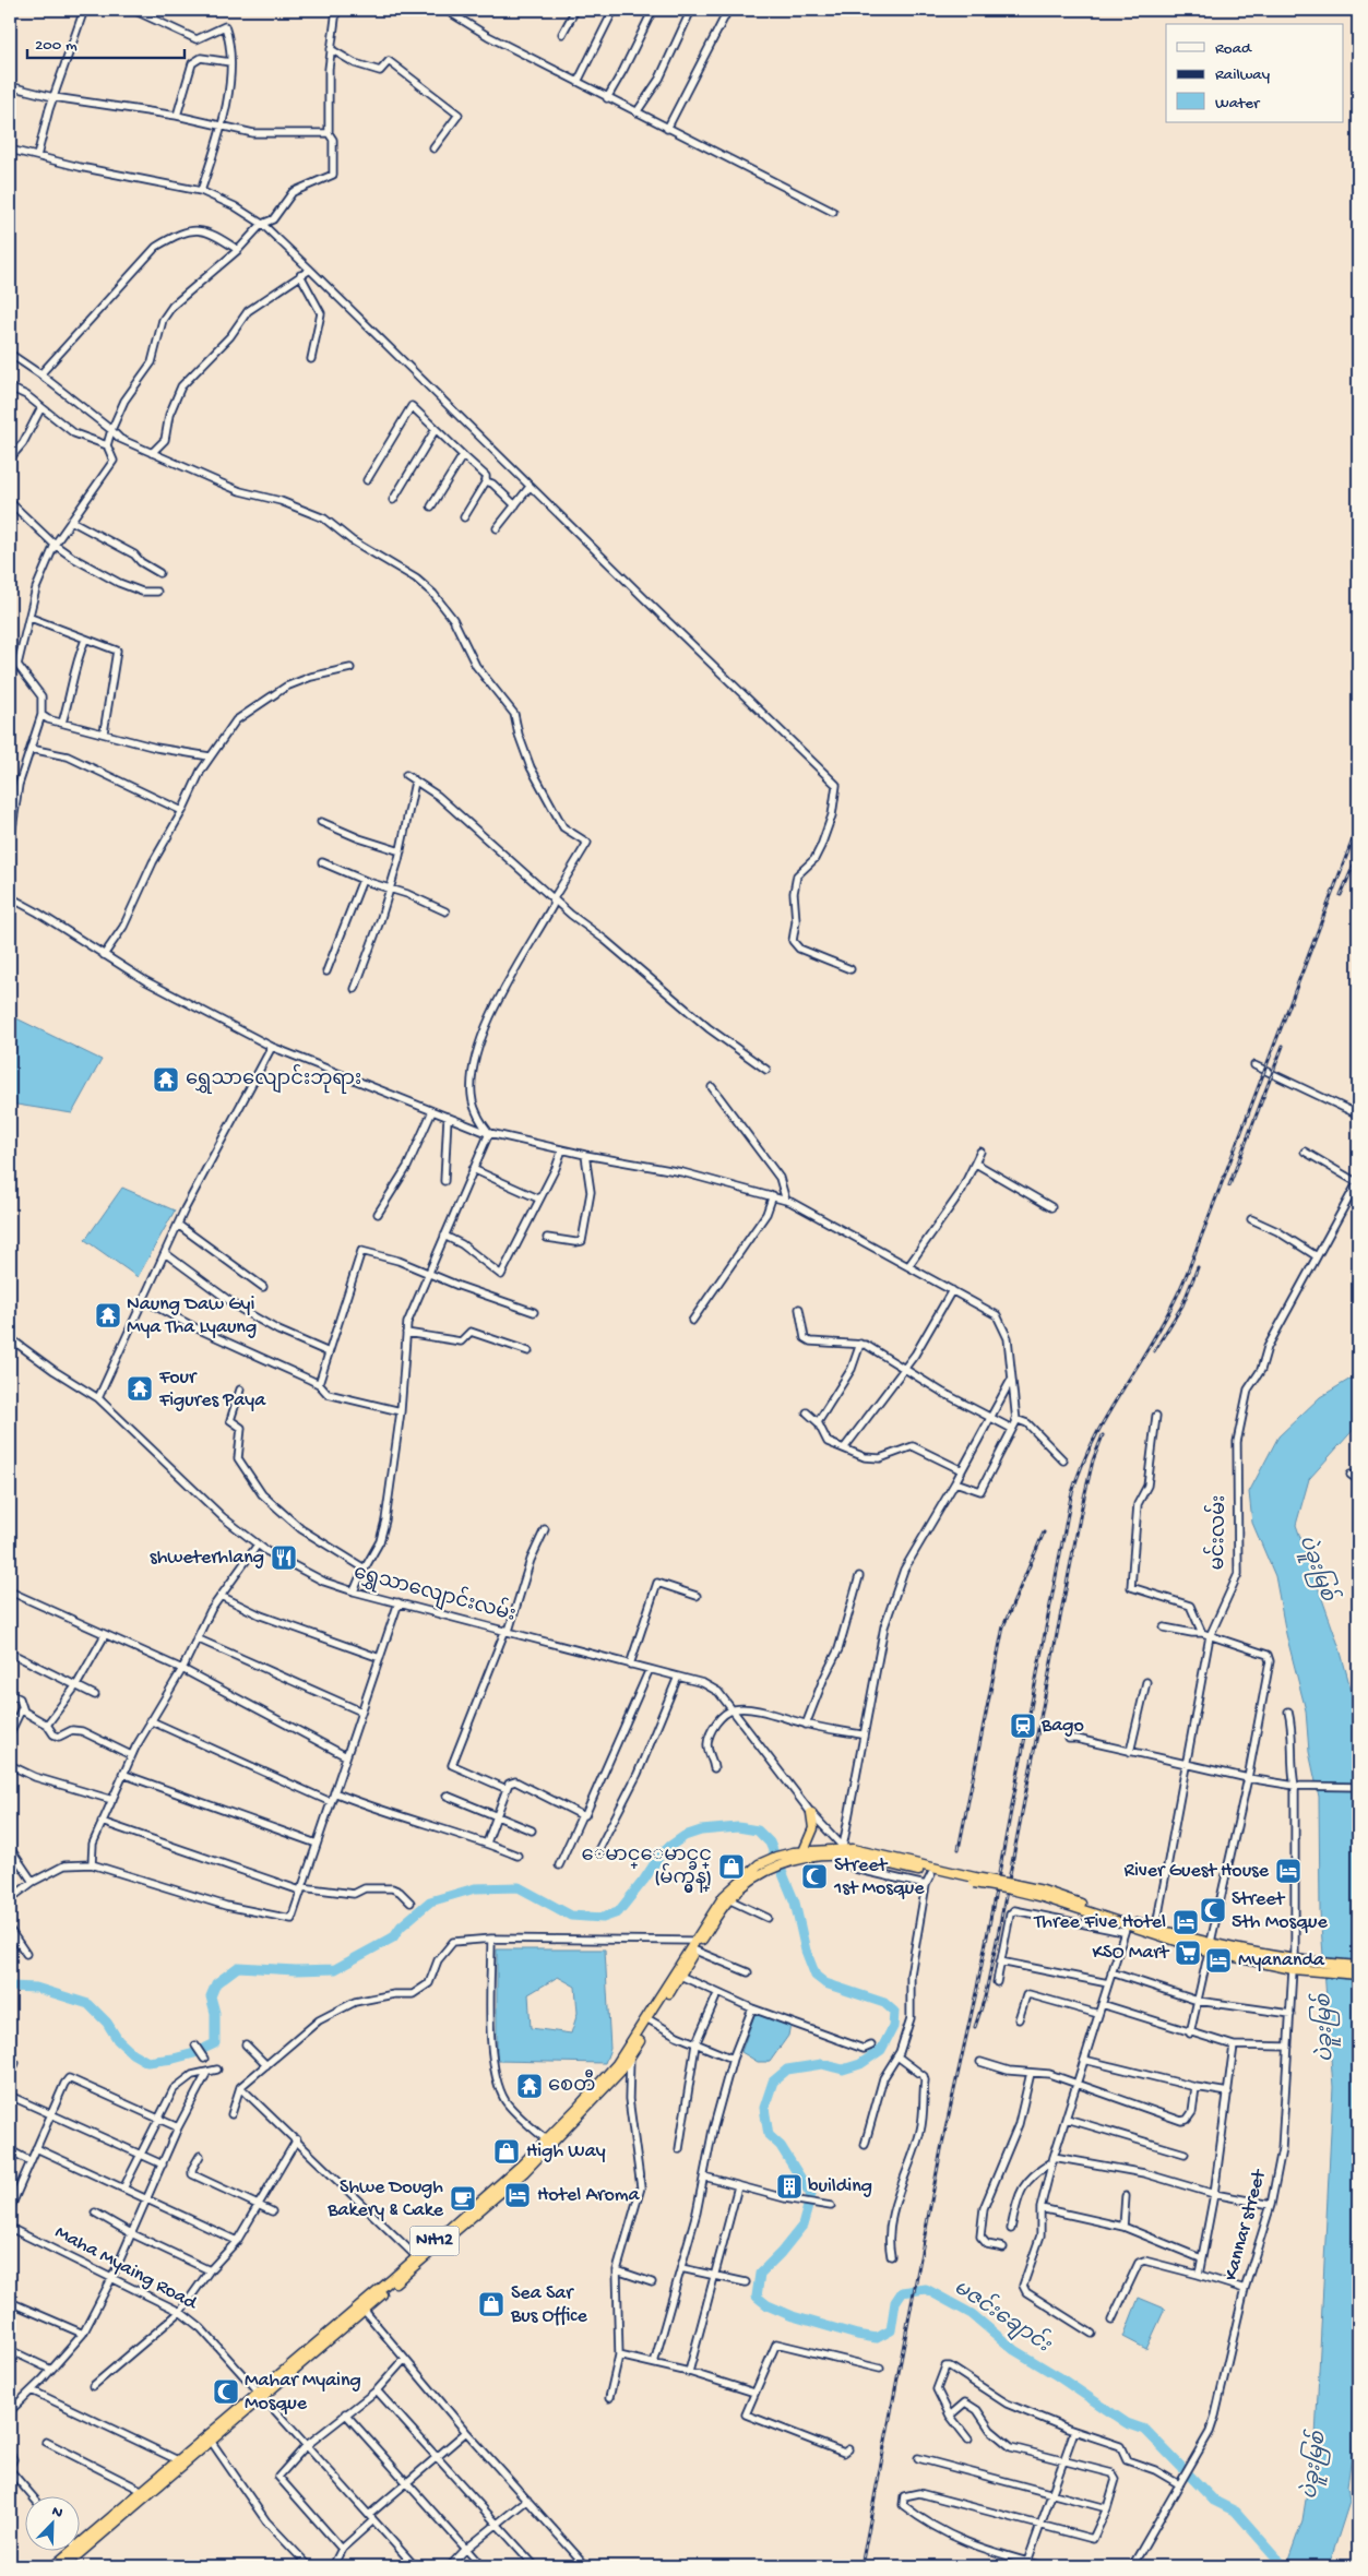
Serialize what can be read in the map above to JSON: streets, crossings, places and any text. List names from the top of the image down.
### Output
{
  "streets": {
    "highway": ["NH12"],
    "street": [
      "မင်းလမ်း",
      "ရွှေသာလျောင်းလမ်း",
      "Kannar street",
      "Maha Myaing Road"
    ]
  },
  "crossings": [
    ["မင်းလမ်း", "NH12"],
    ["ရွှေသာလျောင်းလမ်း", "NH12"],
    ["Kannar street", "NH12"],
    ["NH12", "Maha Myaing Road"]
  ],
  "water": ["ပဲခူးမြစ်", "မဇင်းချောင်း"],
  "places": {
    "temple": [
      "ရွှေသာလျောင်းဘုရား",
      "Naung Daw Gyi Mya Tha Lyaung",
      "Four Figures Paya",
      "စေတီ"
    ],
    "restaurant": ["shweterhlang"],
    "station": ["Bago"],
    "shop": ["ေမာင္ေမာင္ခင္ (မ်က္မွန္)", "High Way", "Sea Sar Bus Office"],
    "hotel": [
      "River Guest House",
      "Three Five Hotel",
      "Myananda",
      "Hotel Aroma"
    ],
    "mosque": ["Street 1st Mosque", "Street 5th Mosque", "Mahar Myaing Mosque"],
    "supermarket": ["KSO Mart"],
    "building": ["building"],
    "cafe": ["Shwe Dough Bakery & Cake"]
  },
  "legend": ["Road", "Railway", "Water"],
  "scale_bar": "200 m",
  "north": "top right"
}
